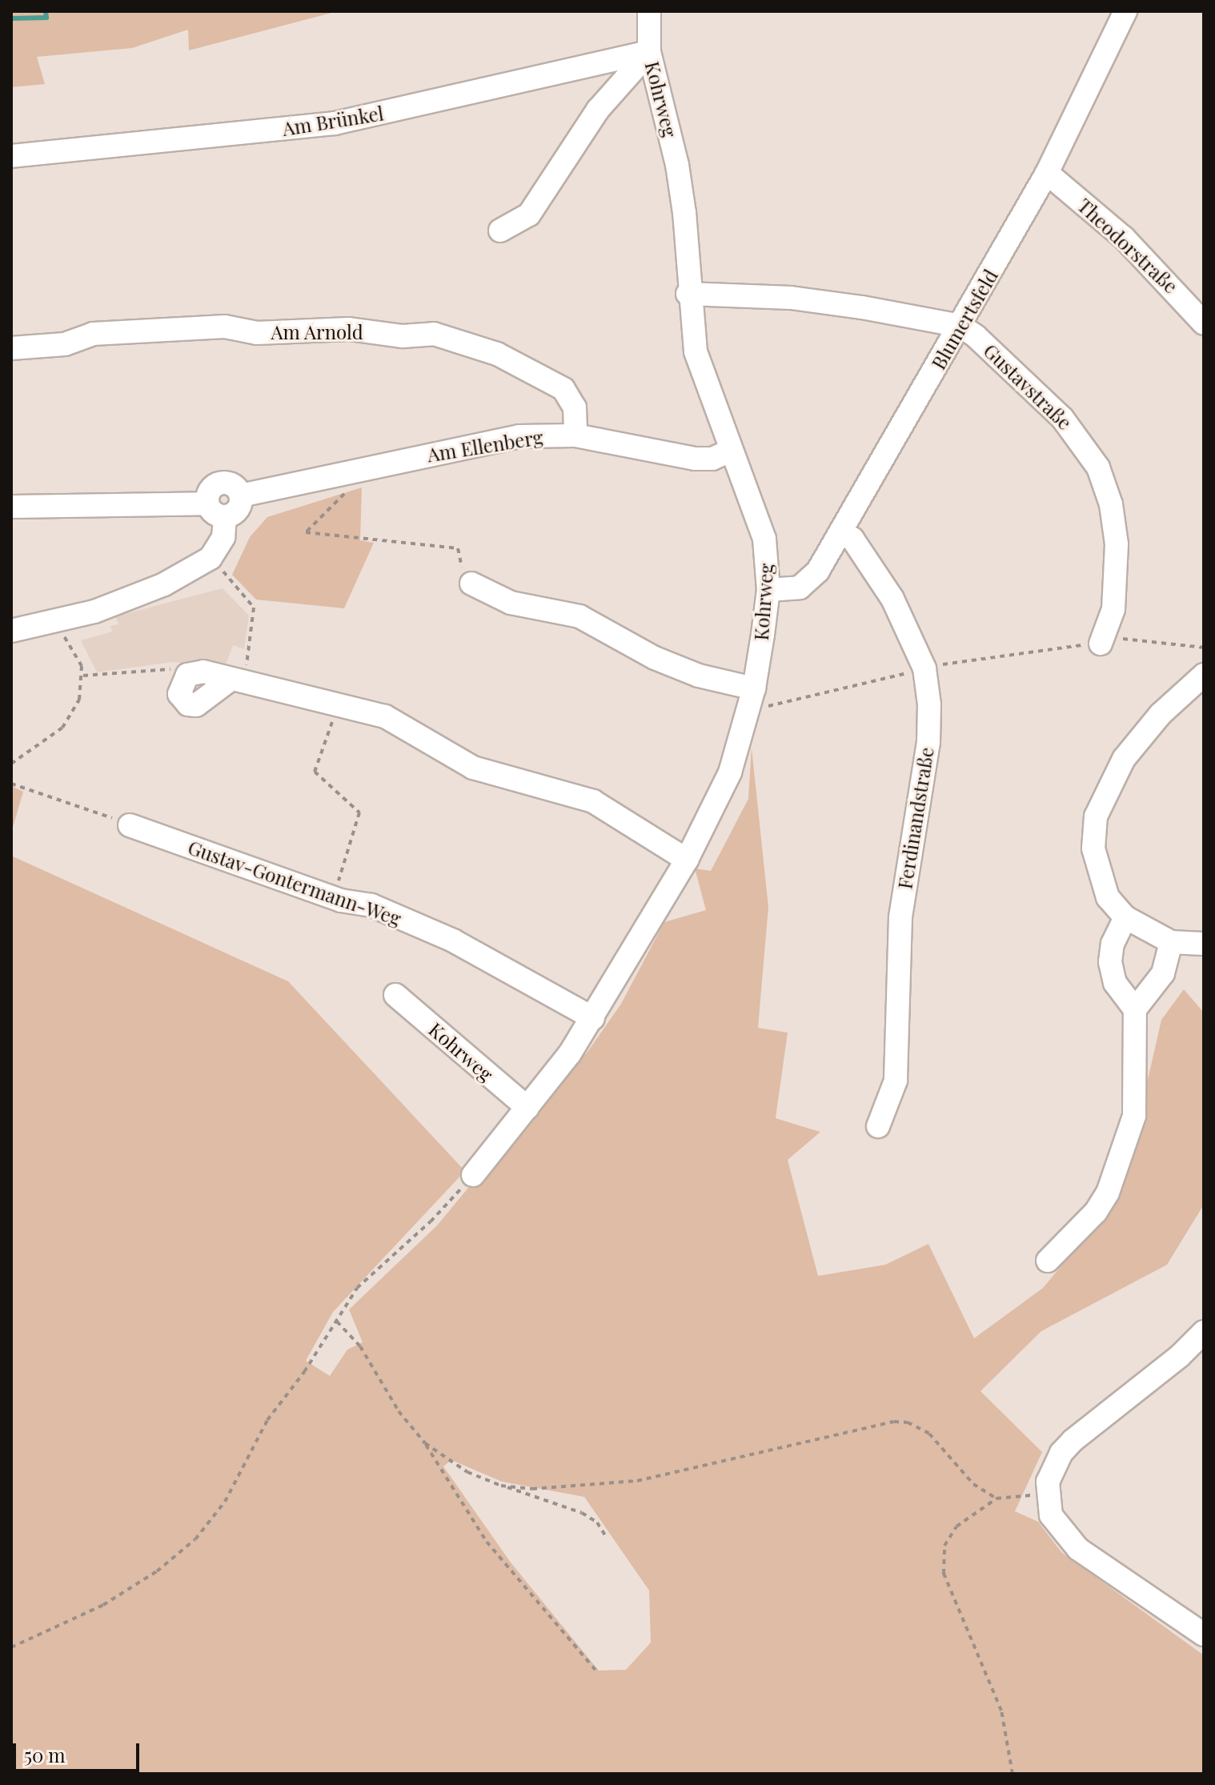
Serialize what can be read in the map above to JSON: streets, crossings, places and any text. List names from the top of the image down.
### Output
{
  "streets": {
    "street": [
      "Kohrweg",
      "Am Brünkel",
      "Theodorstraße",
      "Blumertsfeld",
      "Am Arnold",
      "Gustavstraße",
      "Am Ellenberg",
      "Ferdinandstraße",
      "Gustav-Gontermann-Weg"
    ]
  },
  "crossings": [
    ["Kohrweg", "Am Brünkel"],
    ["Kohrweg", "Blumertsfeld"],
    ["Kohrweg", "Am Ellenberg"],
    ["Kohrweg", "Gustav-Gontermann-Weg"],
    ["Theodorstraße", "Blumertsfeld"],
    ["Blumertsfeld", "Gustavstraße"],
    ["Blumertsfeld", "Ferdinandstraße"],
    ["Am Arnold", "Am Ellenberg"]
  ],
  "scale_bar": "50 m"
}
